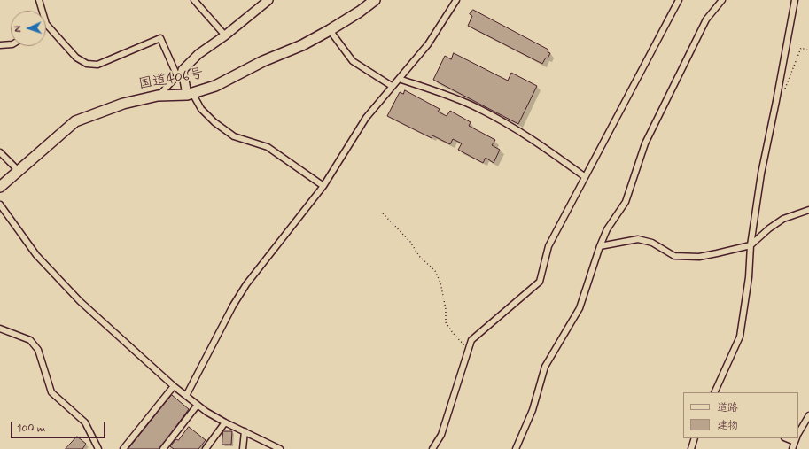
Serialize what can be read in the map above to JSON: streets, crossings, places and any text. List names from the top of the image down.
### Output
{
  "streets": {
    "highway": ["国道406号"]
  },
  "legend": ["道路", "建物"],
  "scale_bar": "100 m",
  "north": "left"
}
